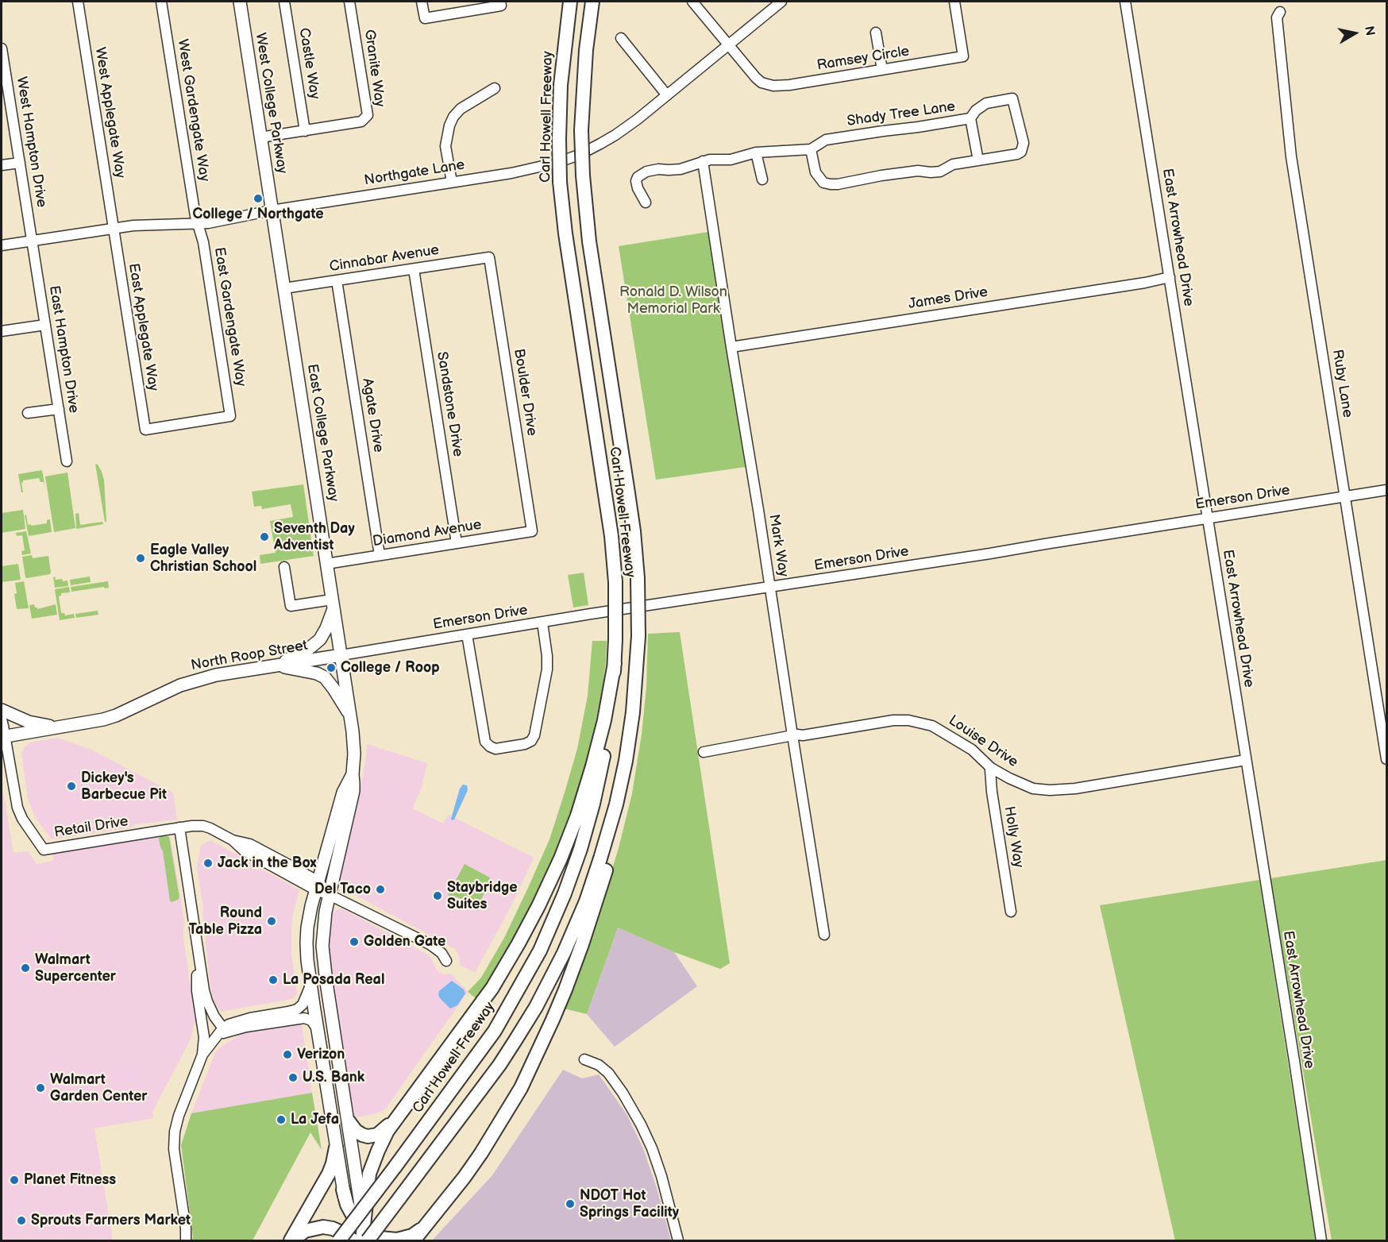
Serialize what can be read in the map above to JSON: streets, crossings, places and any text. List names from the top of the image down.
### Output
{
  "streets": {
    "highway": ["Carl Howell Freeway"],
    "main road": ["West College Parkway", "East College Parkway", "North Roop Street"],
    "street": [
      "Ramsey Circle",
      "Castle Way",
      "Granite Way",
      "West Gardengate Way",
      "West Applegate Way",
      "Shady Tree Lane",
      "West Hampton Drive",
      "Northgate Lane",
      "East Arrowhead Drive",
      "Cinnabar Avenue",
      "James Drive",
      "East Gardengate Way",
      "East Applegate Way",
      "East Hampton Drive",
      "Ruby Lane",
      "Boulder Drive",
      "Sandstone Drive",
      "Agate Drive",
      "Emerson Drive",
      "Diamond Avenue",
      "Mark Way",
      "Louise Drive",
      "Retail Drive",
      "Holly Way"
    ]
  },
  "crossings": [
    ["Ramsey Circle", "Northgate Lane"],
    ["Castle Way", "Granite Way"],
    ["Granite Way", "West College Parkway"],
    ["West College Parkway", "Northgate Lane"],
    ["West College Parkway", "East College Parkway"],
    ["West Gardengate Way", "Northgate Lane"],
    ["West Gardengate Way", "East Gardengate Way"],
    ["West Applegate Way", "Northgate Lane"],
    ["West Applegate Way", "East Applegate Way"],
    ["Shady Tree Lane", "Mark Way"],
    ["Carl Howell Freeway", "East College Parkway"],
    ["West Hampton Drive", "Northgate Lane"],
    ["West Hampton Drive", "East Hampton Drive"],
    ["Northgate Lane", "East Gardengate Way"],
    ["Northgate Lane", "East Applegate Way"],
    ["Northgate Lane", "East Hampton Drive"],
    ["Northgate Lane", "East College Parkway"],
    ["East Arrowhead Drive", "James Drive"],
    ["East Arrowhead Drive", "Emerson Drive"],
    ["East Arrowhead Drive", "Louise Drive"],
    ["Cinnabar Avenue", "Boulder Drive"],
    ["Cinnabar Avenue", "Sandstone Drive"],
    ["Cinnabar Avenue", "Agate Drive"],
    ["Cinnabar Avenue", "East College Parkway"],
    ["James Drive", "Mark Way"],
    ["East Gardengate Way", "East Applegate Way"],
    ["Ruby Lane", "Emerson Drive"],
    ["Boulder Drive", "Diamond Avenue"],
    ["Sandstone Drive", "Diamond Avenue"],
    ["Agate Drive", "Diamond Avenue"],
    ["East College Parkway", "Emerson Drive"],
    ["East College Parkway", "Diamond Avenue"],
    ["East College Parkway", "North Roop Street"],
    ["East College Parkway", "Retail Drive"],
    ["Emerson Drive", "Mark Way"],
    ["Emerson Drive", "North Roop Street"],
    ["Mark Way", "Louise Drive"],
    ["North Roop Street", "Retail Drive"],
    ["Louise Drive", "Holly Way"]
  ],
  "parks": ["Ronald D. Wilson Memorial Park"],
  "places": [
    "College / Northgate",
    "Seventh Day Adventist",
    "Eagle Valley Christian School",
    "College / Roop",
    "Dickey's Barbecue Pit",
    "Jack in the Box",
    "Del Taco",
    "Staybridge Suites",
    "Round Table Pizza",
    "Golden Gate",
    "Walmart Supercenter",
    "La Posada Real",
    "Verizon",
    "U.S. Bank",
    "Walmart Garden Center",
    "La Jefa",
    "Planet Fitness",
    "NDOT Hot Springs Facility",
    "Sprouts Farmers Market"
  ],
  "north": "right"
}
